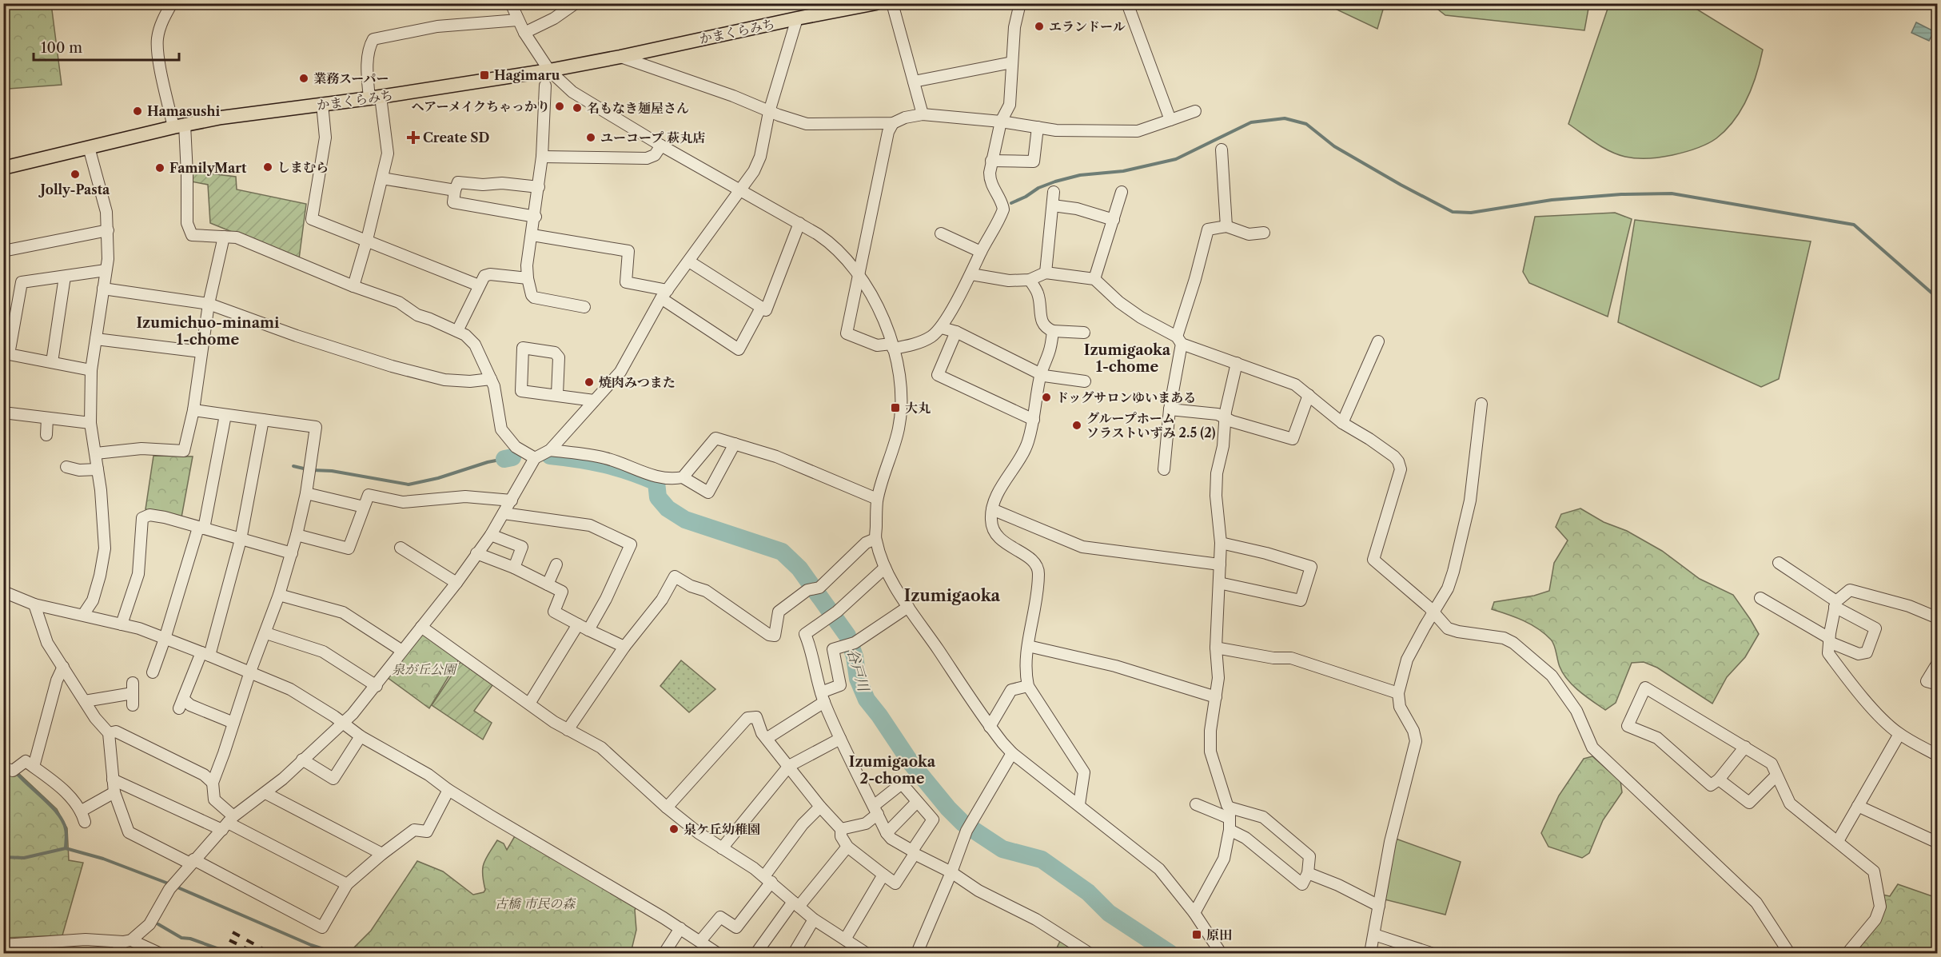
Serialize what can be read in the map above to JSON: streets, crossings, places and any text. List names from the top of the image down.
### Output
{
  "streets": {
    "main road": ["かまくらみち"]
  },
  "districts": [
    "Izumichuo-minami 1-chome",
    "Izumigaoka 1-chome",
    "Izumigaoka",
    "Izumigaoka 2-chome"
  ],
  "water": ["谷戸川"],
  "parks": ["泉が丘公園", "古橋 市民の森"],
  "places": {
    "other": [
      "エランドール",
      "業務スーパー",
      "ヘアーメイクちゃっかり",
      "名もなき麺屋さん",
      "Hamasushi",
      "ユーコープ 萩丸店",
      "しまむら",
      "FamilyMart",
      "Jolly-Pasta",
      "焼肉みつまた",
      "ドッグサロンゆいまある",
      "グループホーム ソラストいずみ 2.5 (2)",
      "泉ケ丘幼稚園"
    ],
    "transit": ["Hagimaru", "大丸", "原田"],
    "health": ["Create SD"]
  },
  "scale_bar": "100 m"
}
